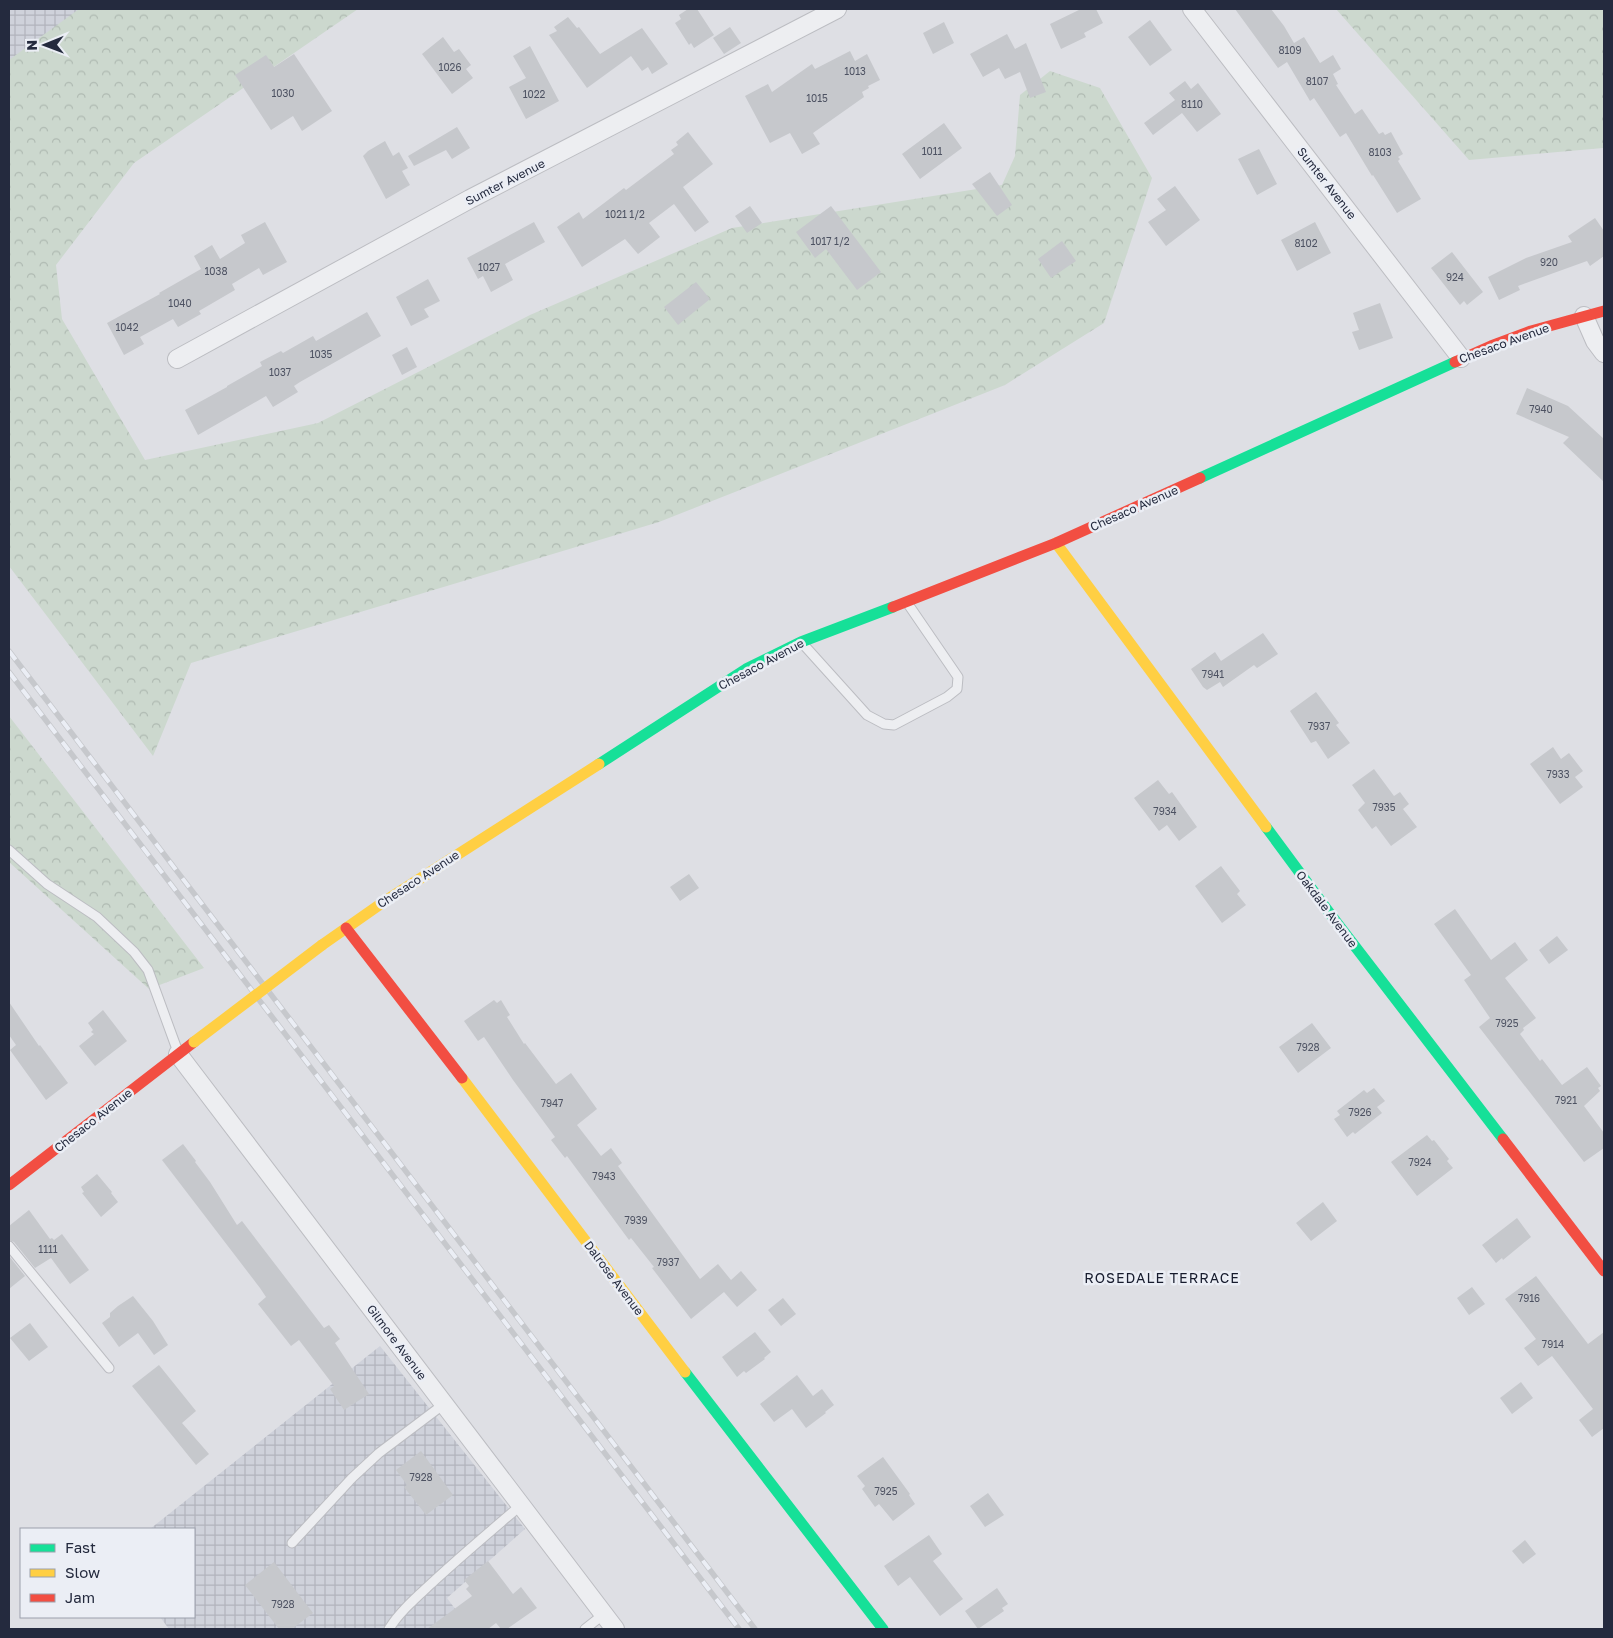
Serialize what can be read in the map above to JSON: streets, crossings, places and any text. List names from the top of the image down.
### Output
{
  "streets": {
    "street": [
      "Sumter Avenue",
      "Chesaco Avenue",
      "Oakdale Avenue",
      "Dalrose Avenue",
      "Gilmore Avenue"
    ]
  },
  "crossings": [
    ["Sumter Avenue", "Chesaco Avenue"],
    ["Chesaco Avenue", "Oakdale Avenue"],
    ["Chesaco Avenue", "Dalrose Avenue"],
    ["Chesaco Avenue", "Gilmore Avenue"]
  ],
  "districts": ["ROSEDALE TERRACE"],
  "house_numbers": [
    "8109",
    "1026",
    "1013",
    "8107",
    "1030",
    "1022",
    "1015",
    "8110",
    "1011",
    "8103",
    "1021 1/2",
    "1017 1/2",
    "8102",
    "920",
    "1027",
    "1038",
    "924",
    "1040",
    "1042",
    "1035",
    "1037",
    "7940",
    "7941",
    "7937",
    "7933",
    "7935",
    "7934",
    "7925",
    "7928",
    "7921",
    "7947",
    "7926",
    "7924",
    "7943",
    "7939",
    "1111",
    "7937",
    "7916",
    "7914",
    "7928",
    "7925",
    "7928"
  ],
  "legend": ["Fast", "Slow", "Jam"],
  "north": "left"
}
